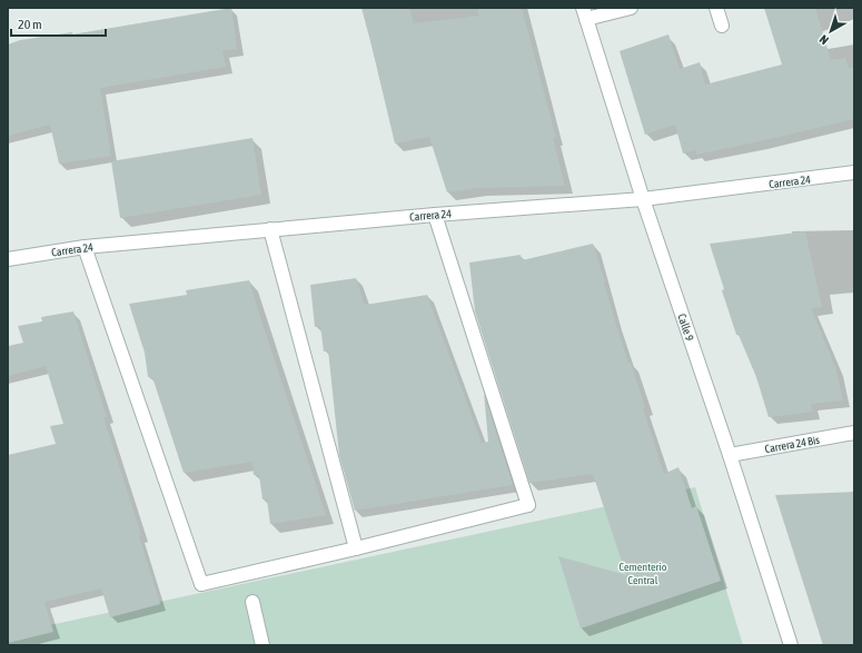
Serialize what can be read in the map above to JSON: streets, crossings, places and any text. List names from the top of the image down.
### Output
{
  "streets": {
    "street": ["Carrera 24", "Calle 9", "Carrera 24 Bis"]
  },
  "crossings": [
    ["Carrera 24", "Calle 9"],
    ["Calle 9", "Carrera 24 Bis"]
  ],
  "parks": ["Cementerio Central"],
  "scale_bar": "20 m",
  "north": "bottom left"
}
